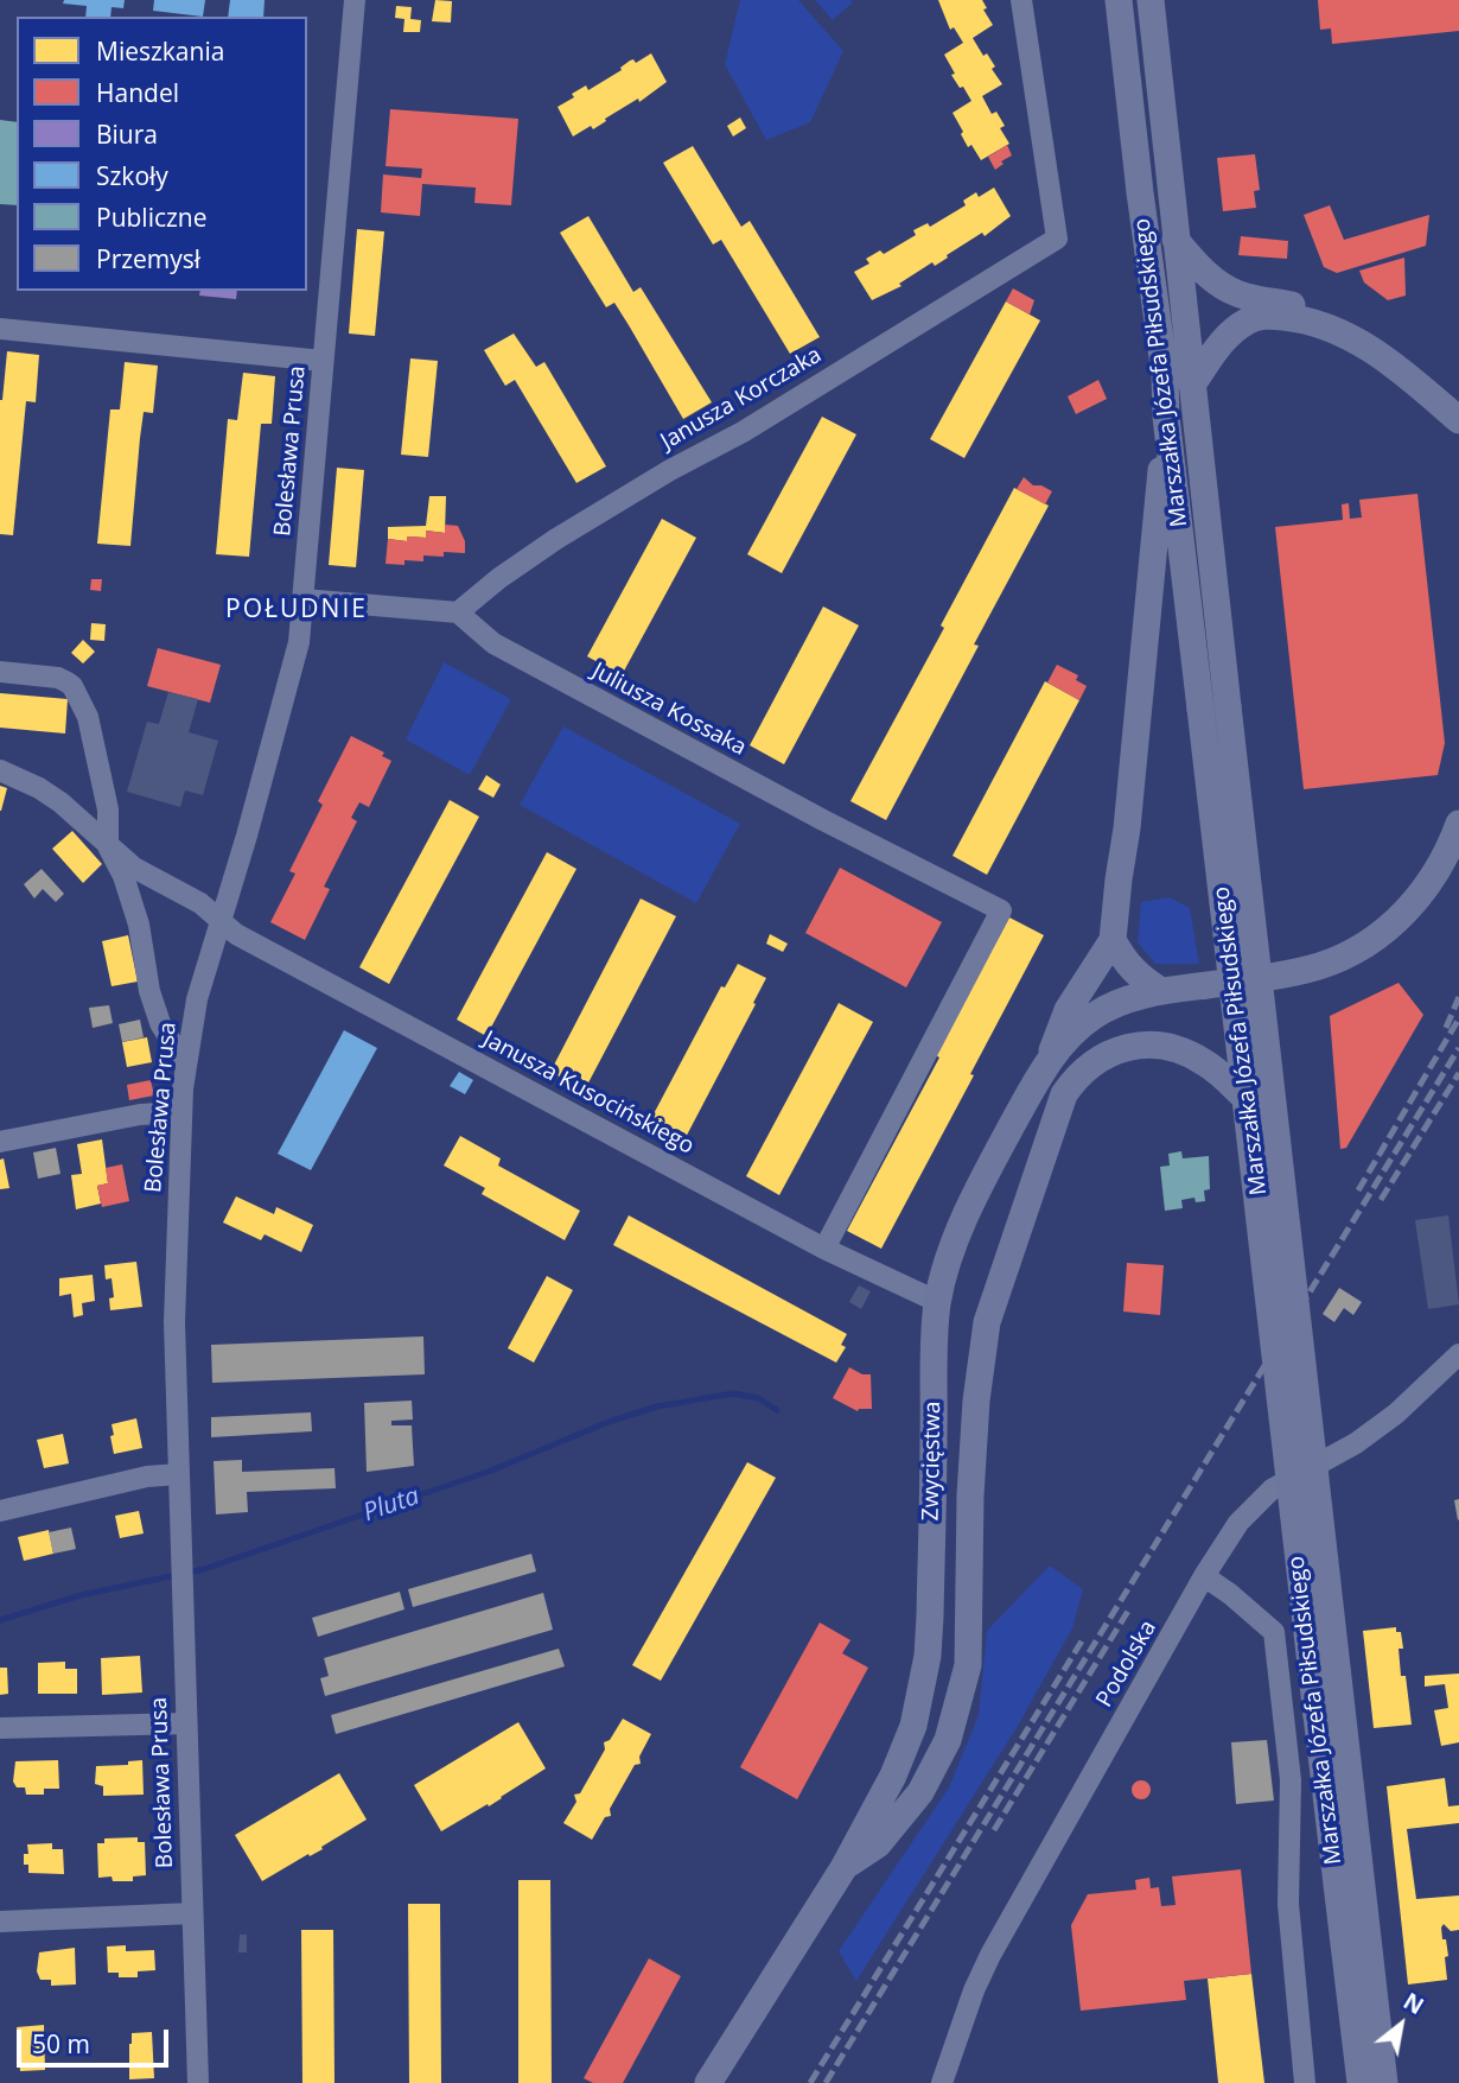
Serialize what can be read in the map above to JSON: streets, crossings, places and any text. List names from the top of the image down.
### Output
{
  "streets": {
    "main road": ["Marszałka Józefa Piłsudskiego", "Zwycięstwa"],
    "street": [
      "Janusza Korczaka",
      "Bolesława Prusa",
      "Juliusza Kossaka",
      "Janusza Kusocińskiego",
      "Podolska"
    ]
  },
  "crossings": [
    ["Marszałka Józefa Piłsudskiego", "Zwycięstwa"],
    ["Marszałka Józefa Piłsudskiego", "Podolska"],
    ["Janusza Korczaka", "Juliusza Kossaka"],
    ["Bolesława Prusa", "Janusza Kusocińskiego"],
    ["Juliusza Kossaka", "Janusza Kusocińskiego"],
    ["Janusza Kusocińskiego", "Zwycięstwa"]
  ],
  "districts": ["POŁUDNIE"],
  "water": ["Pluta"],
  "legend": [
    "Mieszkania",
    "Handel",
    "Biura",
    "Szkoły",
    "Publiczne",
    "Przemysł"
  ],
  "scale_bar": "50 m",
  "north": "top right"
}
